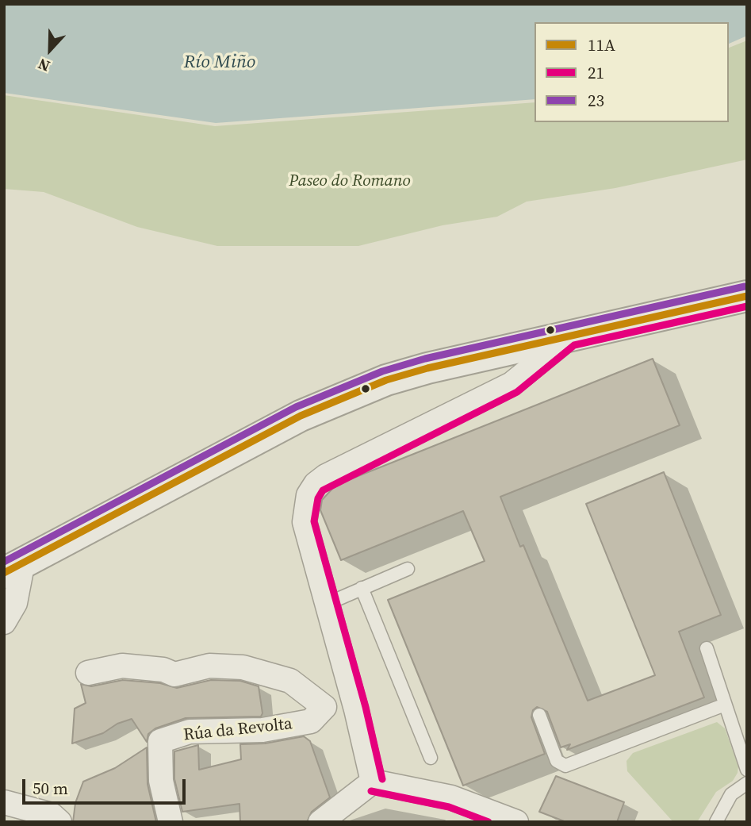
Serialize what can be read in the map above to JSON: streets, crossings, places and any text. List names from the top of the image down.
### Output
{
  "streets": {
    "street": ["Rúa da Revolta"]
  },
  "water": ["Río Miño"],
  "parks": ["Paseo do Romano"],
  "lines": ["transit line 23", "transit line 11A", "transit line 21"],
  "legend": ["11A", "21", "23"],
  "scale_bar": "50 m",
  "north": "bottom"
}
